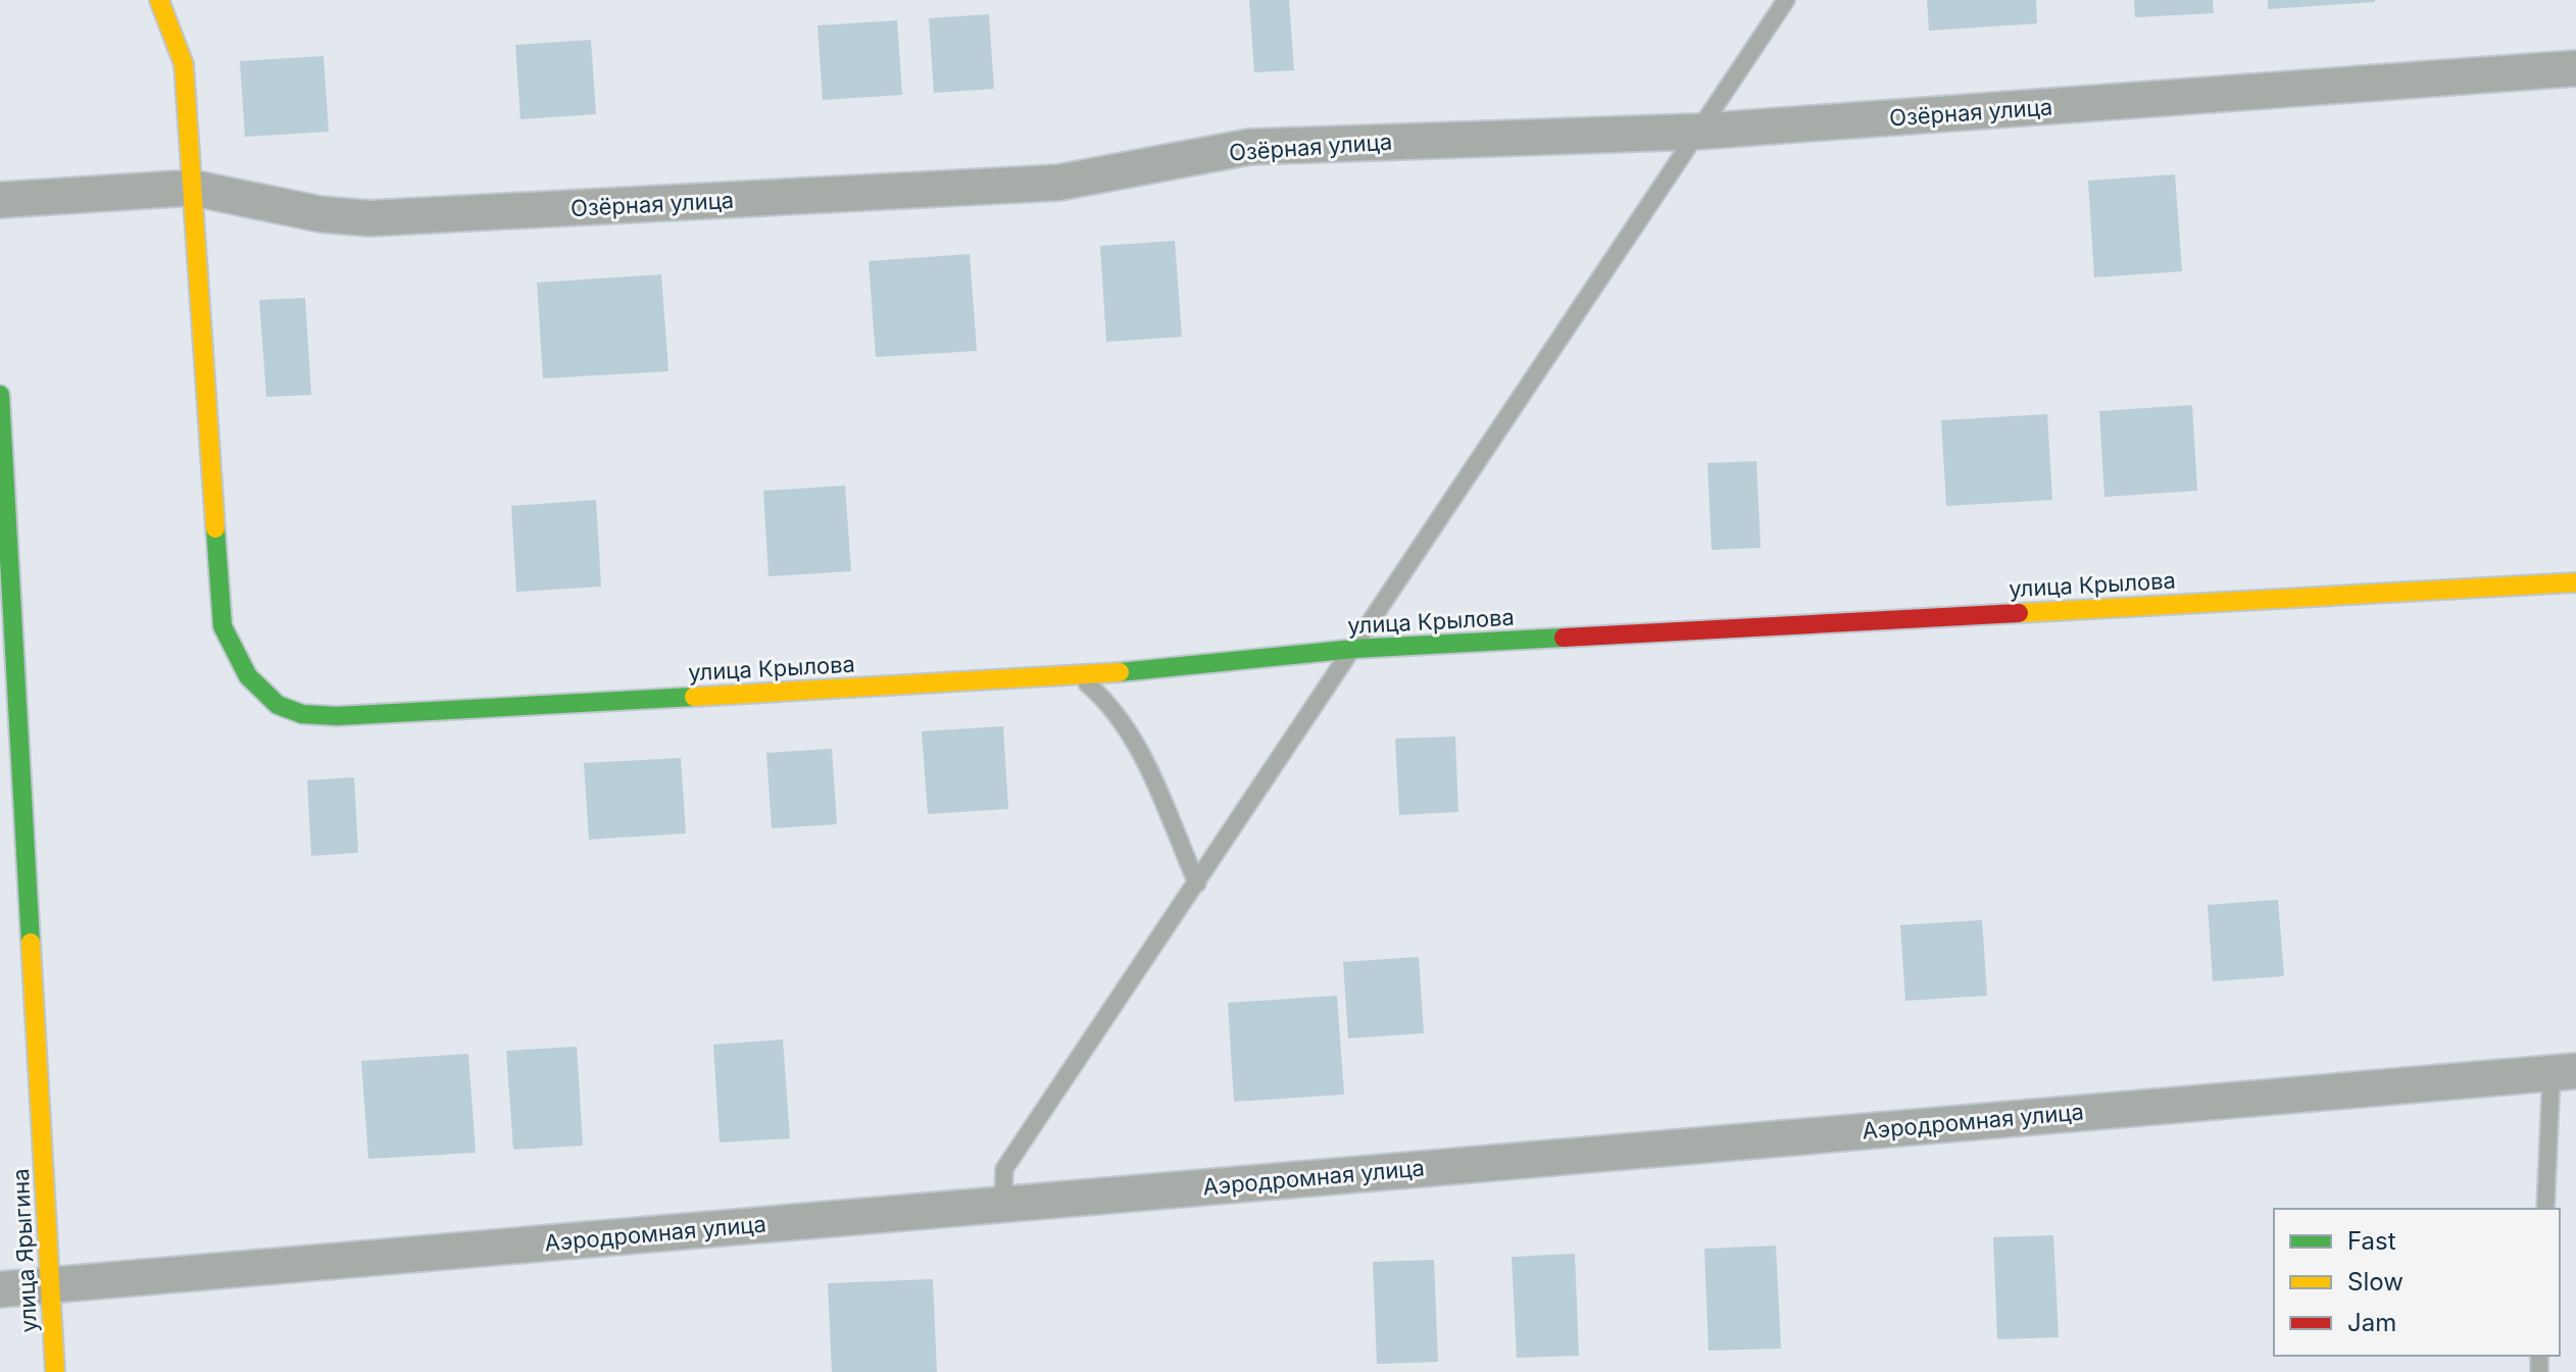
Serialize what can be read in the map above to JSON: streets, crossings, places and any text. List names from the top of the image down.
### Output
{
  "streets": {
    "street": [
      "Озёрная улица",
      "улица Крылова",
      "Аэродромная улица",
      "улица Ярыгина"
    ]
  },
  "crossings": [
    ["Озёрная улица", "улица Крылова"],
    ["Аэродромная улица", "улица Ярыгина"]
  ],
  "legend": ["Fast", "Slow", "Jam"]
}
